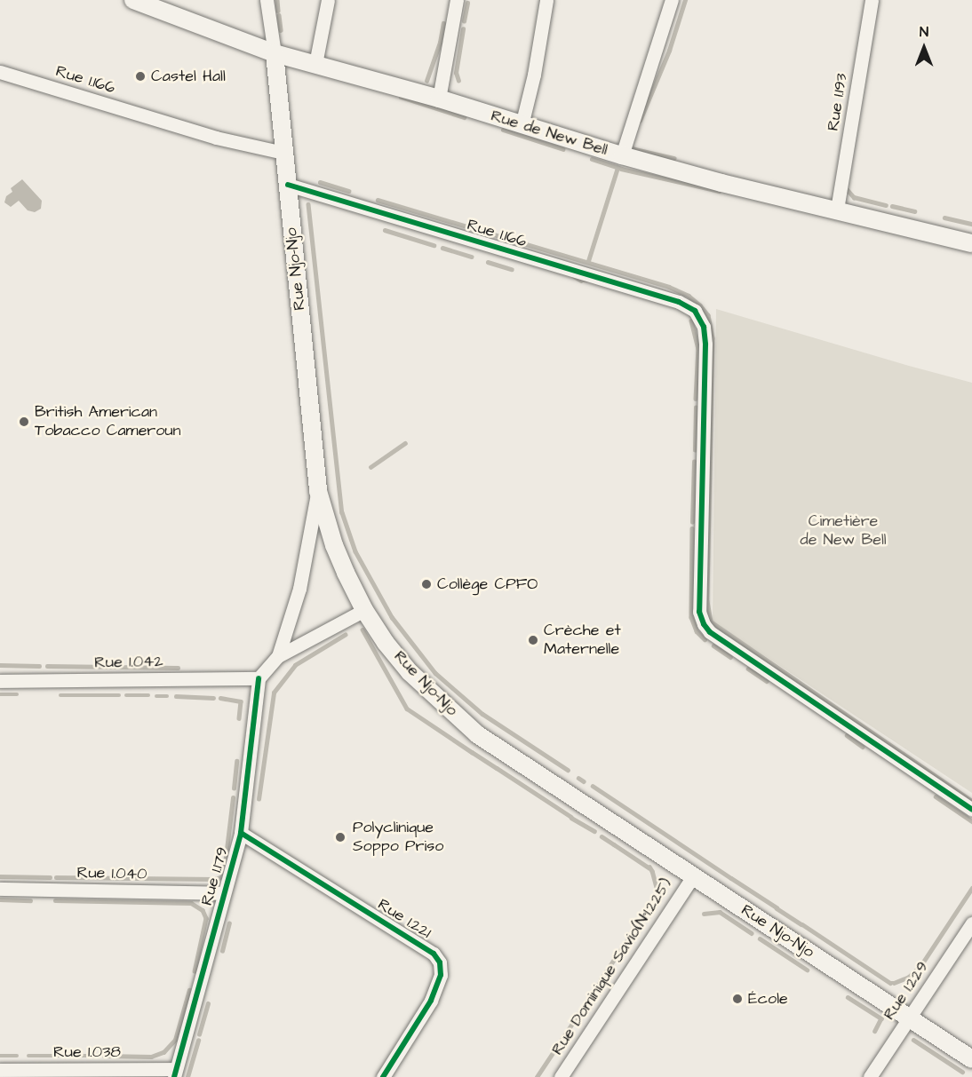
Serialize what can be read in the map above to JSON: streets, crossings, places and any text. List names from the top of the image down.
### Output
{
  "streets": {
    "main road": ["Rue de New Bell", "Rue Njo-Njo"],
    "street": [
      "Rue 1.166",
      "Rue 1.193",
      "Rue 1.042",
      "Rue 1.040",
      "Rue 1.179",
      "Rue 1.221",
      "Rue Dominique Savio(N°1.225)",
      "Rue 1.229",
      "Rue 1.038"
    ]
  },
  "crossings": [
    ["Rue 1.166", "Rue Njo-Njo"],
    ["Rue 1.193", "Rue de New Bell"],
    ["Rue de New Bell", "Rue Njo-Njo"],
    ["Rue Njo-Njo", "Rue Dominique Savio(N°1.225)"],
    ["Rue Njo-Njo", "Rue 1.229"],
    ["Rue 1.042", "Rue 1.179"],
    ["Rue 1.040", "Rue 1.179"],
    ["Rue 1.179", "Rue 1.221"],
    ["Rue 1.179", "Rue 1.038"]
  ],
  "parks": ["Cimetière de New Bell"],
  "places": [
    "Castel Hall",
    "British American Tobacco Cameroun",
    "Collège CPFO",
    "Crèche et Maternelle",
    "Polyclinique Soppo Priso",
    "École"
  ],
  "north": "top"
}
